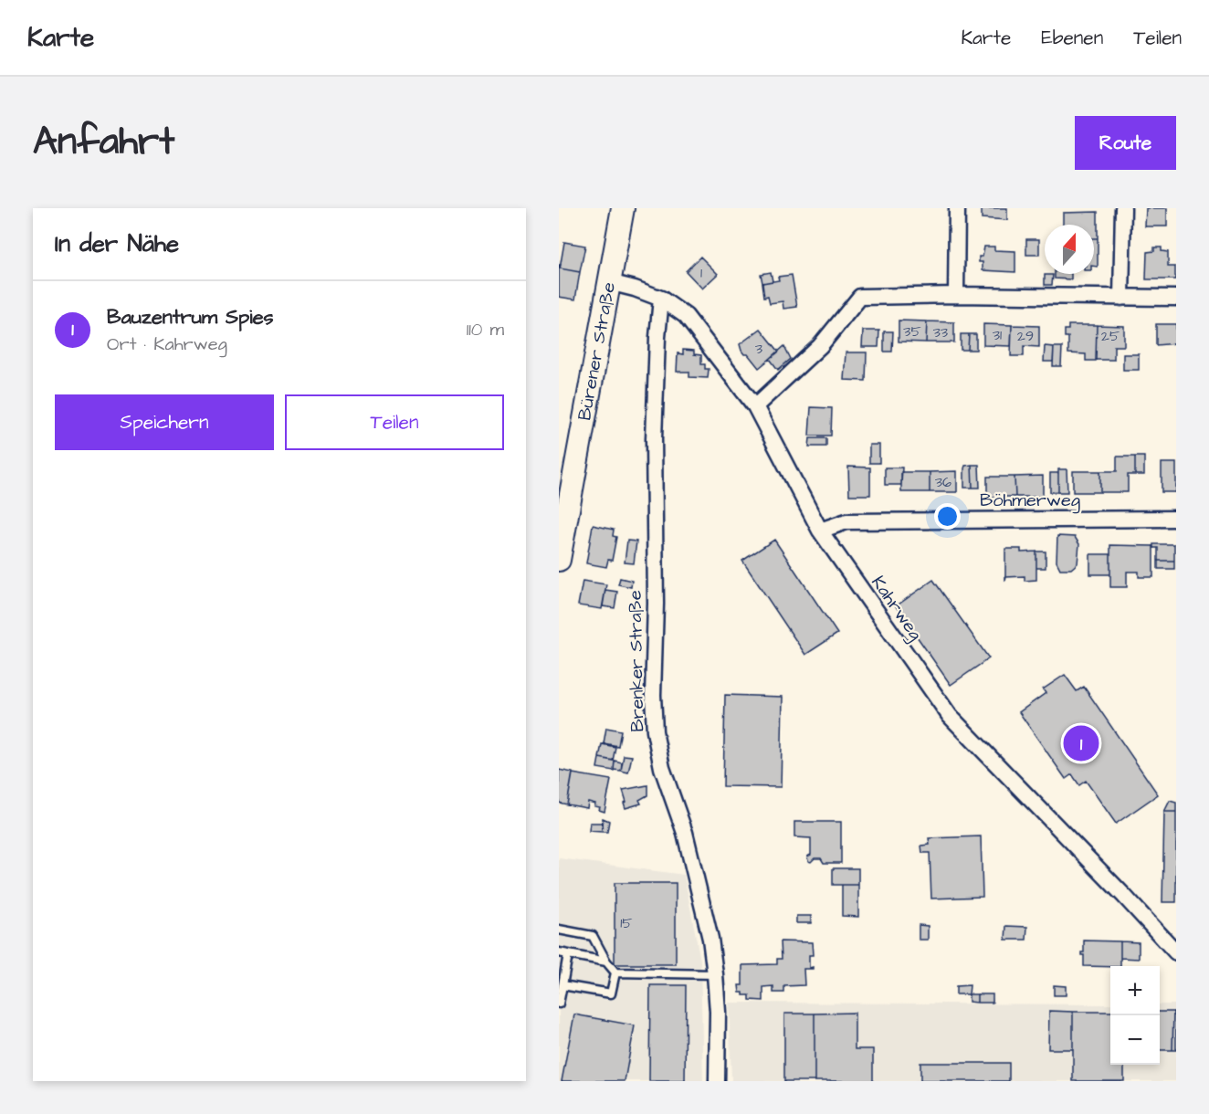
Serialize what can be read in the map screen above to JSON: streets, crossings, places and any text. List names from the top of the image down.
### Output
{
  "streets": {
    "main road": ["Bürener Straße"],
    "street": ["Böhmerweg", "Kahrweg", "Brenker Straße"]
  },
  "crossings": [
    ["Bürener Straße", "Kahrweg"],
    ["Böhmerweg", "Kahrweg"],
    ["Kahrweg", "Brenker Straße"]
  ],
  "house_numbers": [
    "1",
    "35",
    "33",
    "31",
    "29",
    "25",
    "3",
    "36",
    "15"
  ],
  "north": "top",
  "page": {
    "header": "Karte",
    "nav": ["Karte", "Ebenen", "Teilen"],
    "title": "Anfahrt",
    "buttons": [
      "Route",
      ["Speichern", "Teilen"]
    ],
    "heading": "In der Nähe",
    "list": [
      {
        "mark": "1",
        "name": "Bauzentrum Spies",
        "note": "Ort · Kahrweg",
        "value": "110 m"
      }
    ],
    "pins": "1",
    "map_buttons": ["+", "−"]
  }
}
